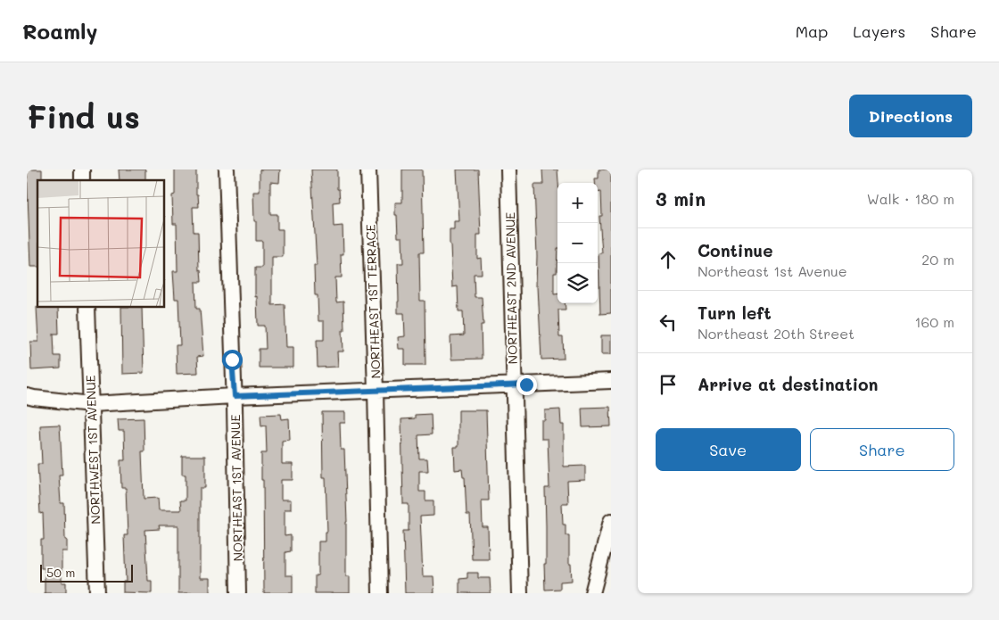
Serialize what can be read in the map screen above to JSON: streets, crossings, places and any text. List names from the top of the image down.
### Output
{
  "streets": {
    "street": [
      "NORTHEAST 2ND AVENUE",
      "NORTHEAST 1ST TERRACE",
      "NORTHWEST 1ST AVENUE",
      "NORTHEAST 1ST AVENUE"
    ]
  },
  "scale_bar": "50 m",
  "page": {
    "header": "Roamly",
    "nav": ["Map", "Layers", "Share"],
    "buttons": [
      "Directions",
      ["Save", "Share"]
    ],
    "title": "Find us",
    "heading": ["3 min", "Walk · 180 m"],
    "map_buttons": ["+", "−"],
    "list": [
      ["Continue", "Northeast 1st Avenue", "20 m"],
      ["Turn left", "Northeast 20th Street", "160 m"],
      "Arrive at destination"
    ],
    "scale": "50 m"
  }
}
